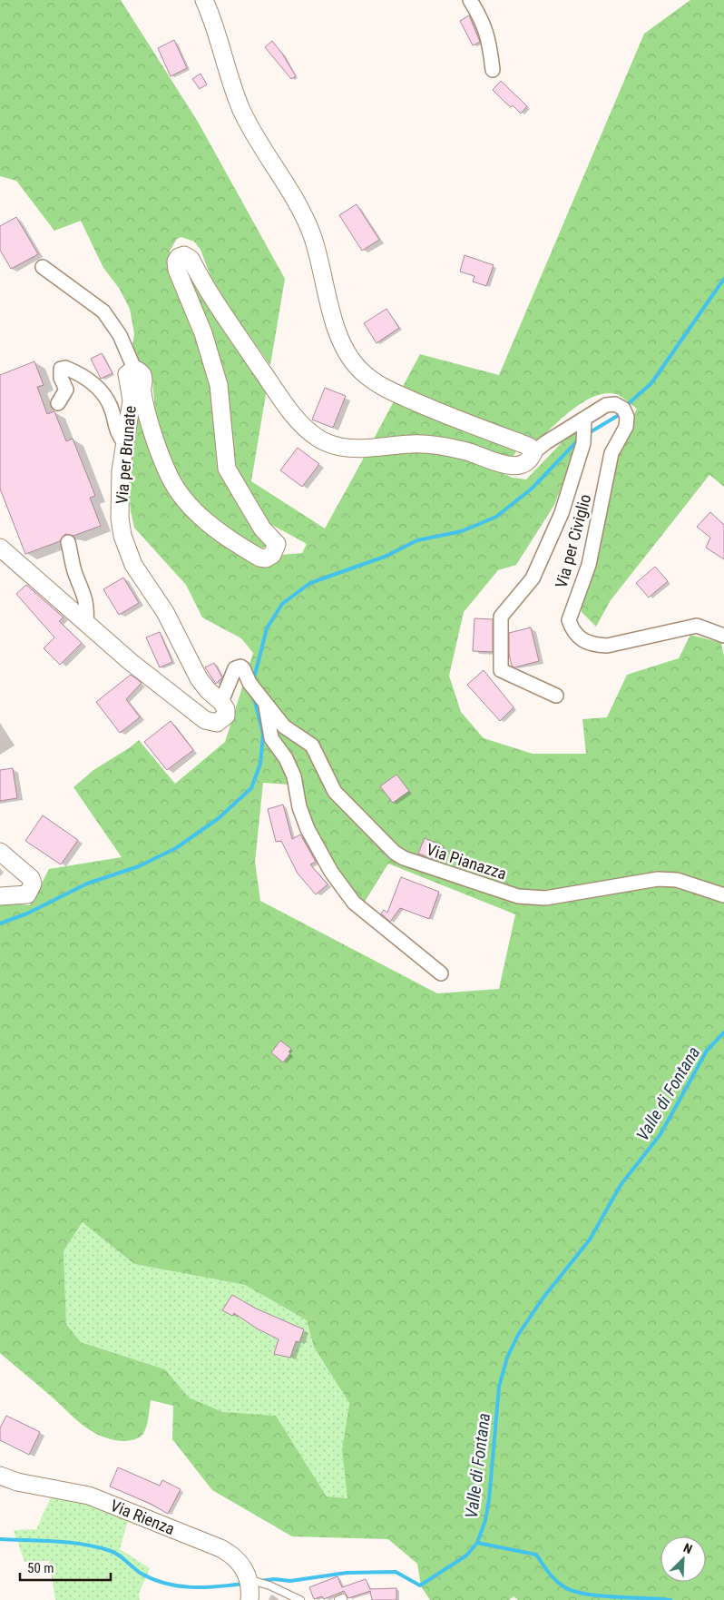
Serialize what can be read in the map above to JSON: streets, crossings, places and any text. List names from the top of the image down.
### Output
{
  "streets": {
    "street": [
      "Via per Brunate",
      "Via per Civiglio",
      "Via Pianazza",
      "Via Rienza"
    ]
  },
  "crossings": [
    ["Via per Brunate", "Via per Civiglio"],
    ["Via per Brunate", "Via Pianazza"]
  ],
  "water": ["Valle di Fontana"],
  "scale_bar": "50 m",
  "north": "top right"
}
